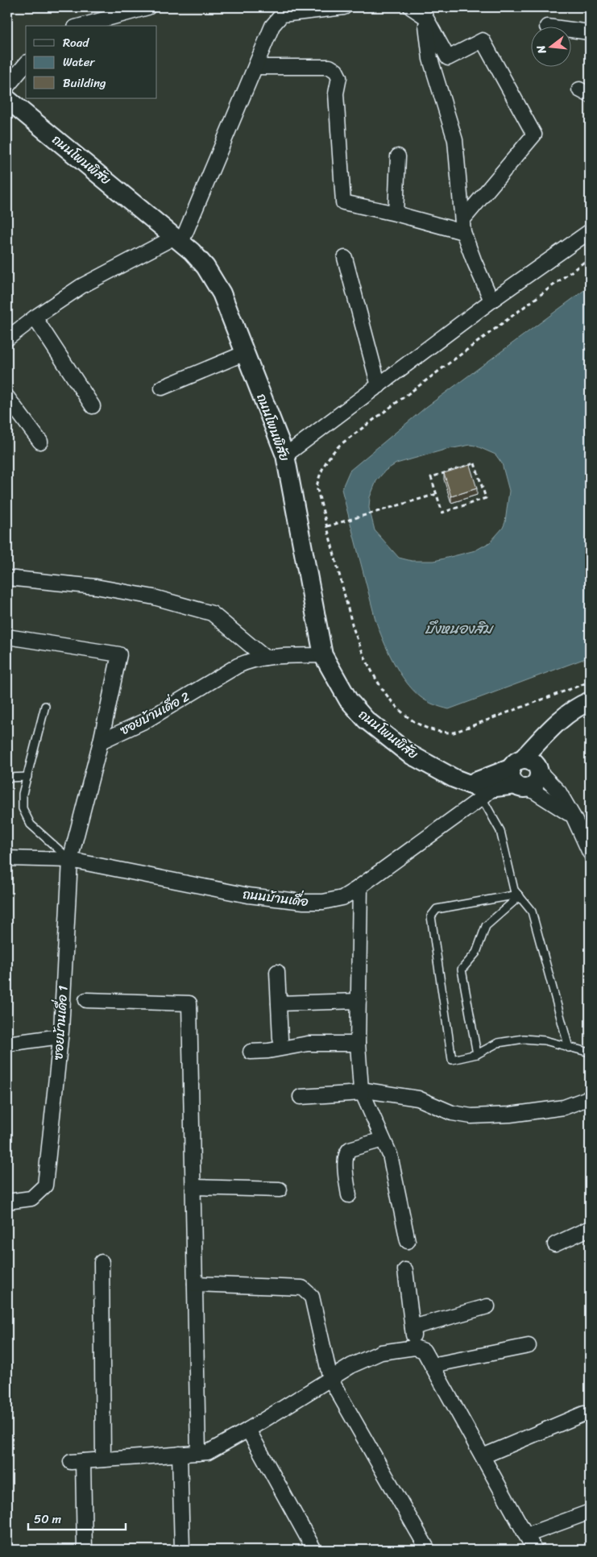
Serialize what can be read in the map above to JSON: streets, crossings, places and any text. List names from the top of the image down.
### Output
{
  "streets": {
    "street": [
      "ถนนโพนพิสัย",
      "ซอยบ้านเดื่อ 2",
      "ถนนบ้านเดื่อ",
      "ซอยบ้านเดื่อ 1"
    ]
  },
  "crossings": [
    ["ถนนโพนพิสัย", "ซอยบ้านเดื่อ 2"],
    ["ถนนโพนพิสัย", "ถนนบ้านเดื่อ"],
    ["ถนนบ้านเดื่อ", "ซอยบ้านเดื่อ 1"]
  ],
  "water": ["บึงหนองสิม"],
  "legend": ["Road", "Water", "Building"],
  "scale_bar": "50 m",
  "north": "left"
}
